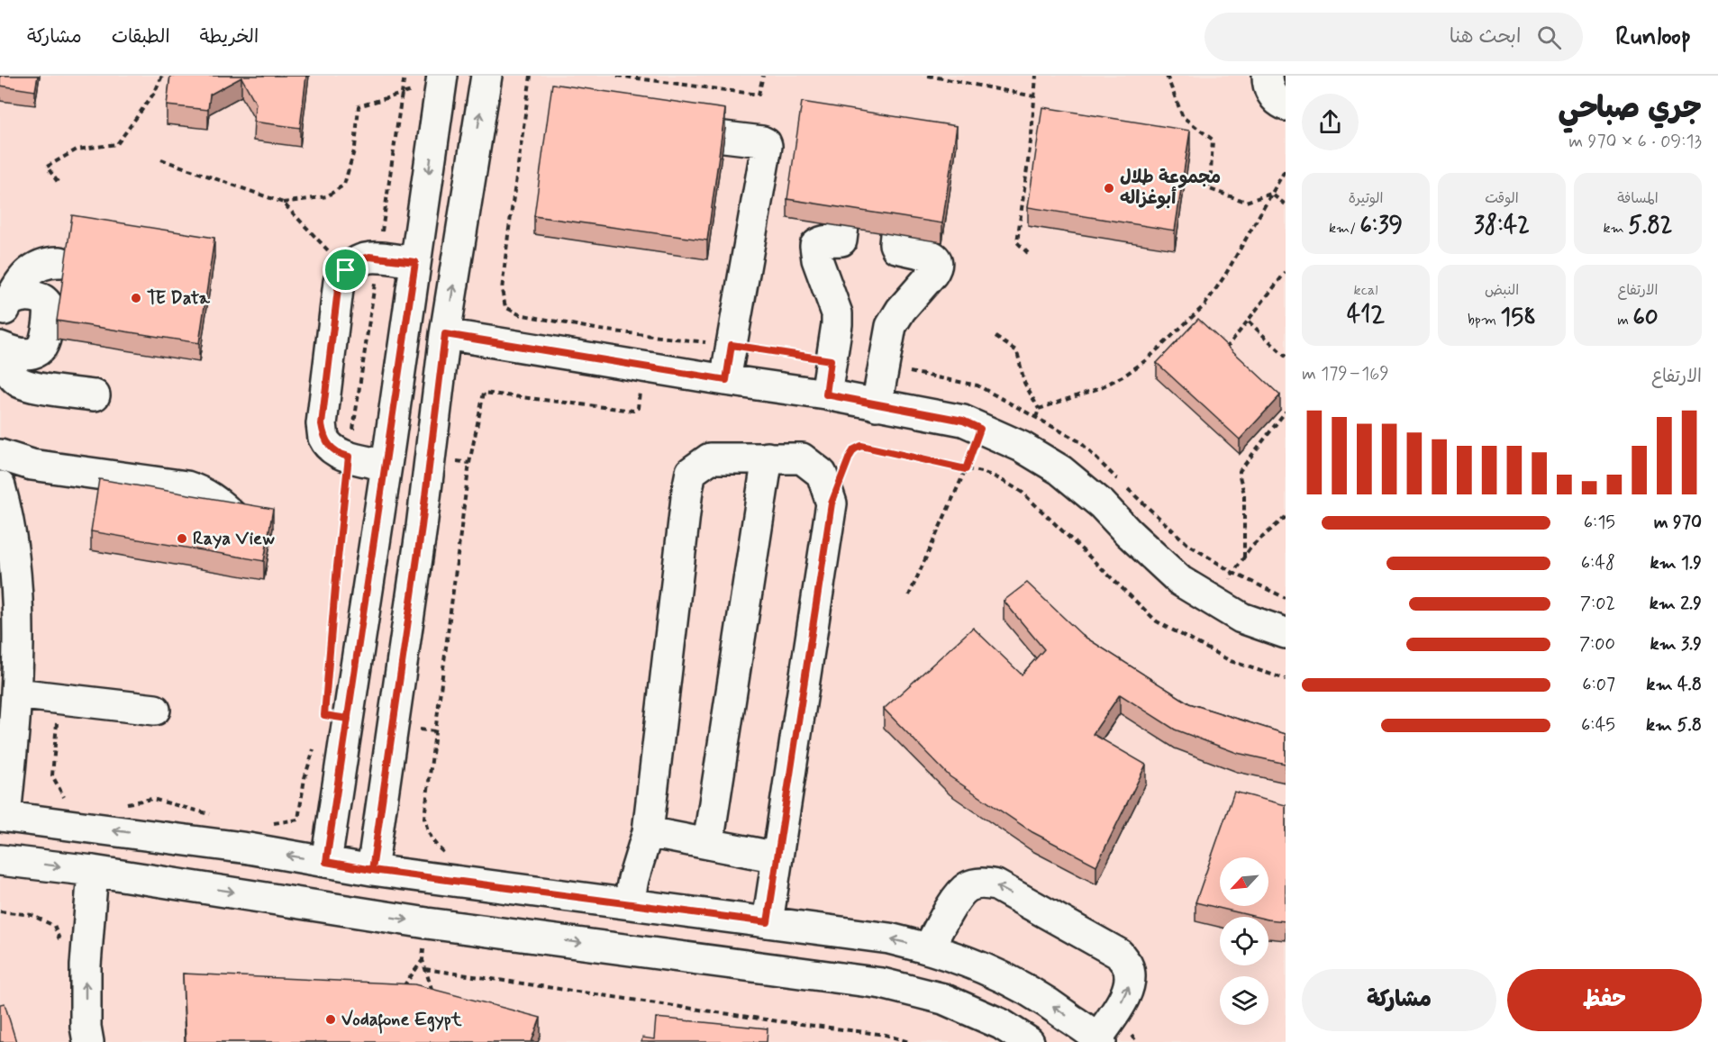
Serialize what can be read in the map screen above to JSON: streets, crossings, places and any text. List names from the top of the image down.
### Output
{
  "places": [
    "مجموعة طلال أبوغزاله",
    "TE Data",
    "Raya View",
    "Vodafone Egypt"
  ],
  "north": "bottom left",
  "page": {
    "header": "Runloop",
    "search": "ابحث هنا",
    "nav": ["الخريطة", "الطبقات", "مشاركة"],
    "heading": ["جري صباحي", "09:13 · 6 × 970 m"],
    "stats": [
      ["المسافة", "5.82 km"],
      ["الوقت", "38:42"],
      ["الوتيرة", "6:39 /km"],
      ["الارتفاع", "60 m"],
      ["النبض", "158 bpm"],
      ["kcal", "412"]
    ],
    "chart": ["الارتفاع", "169–179 m"],
    "list": [
      {
        "name": "970 m",
        "note": "6:15"
      },
      {
        "name": "1.9 km",
        "note": "6:48"
      },
      {
        "name": "2.9 km",
        "note": "7:02"
      },
      {
        "name": "3.9 km",
        "note": "7:00"
      },
      {
        "name": "4.8 km",
        "note": "6:07"
      },
      {
        "name": "5.8 km",
        "note": "6:45"
      }
    ],
    "buttons": ["حفظ", "مشاركة"]
  }
}
